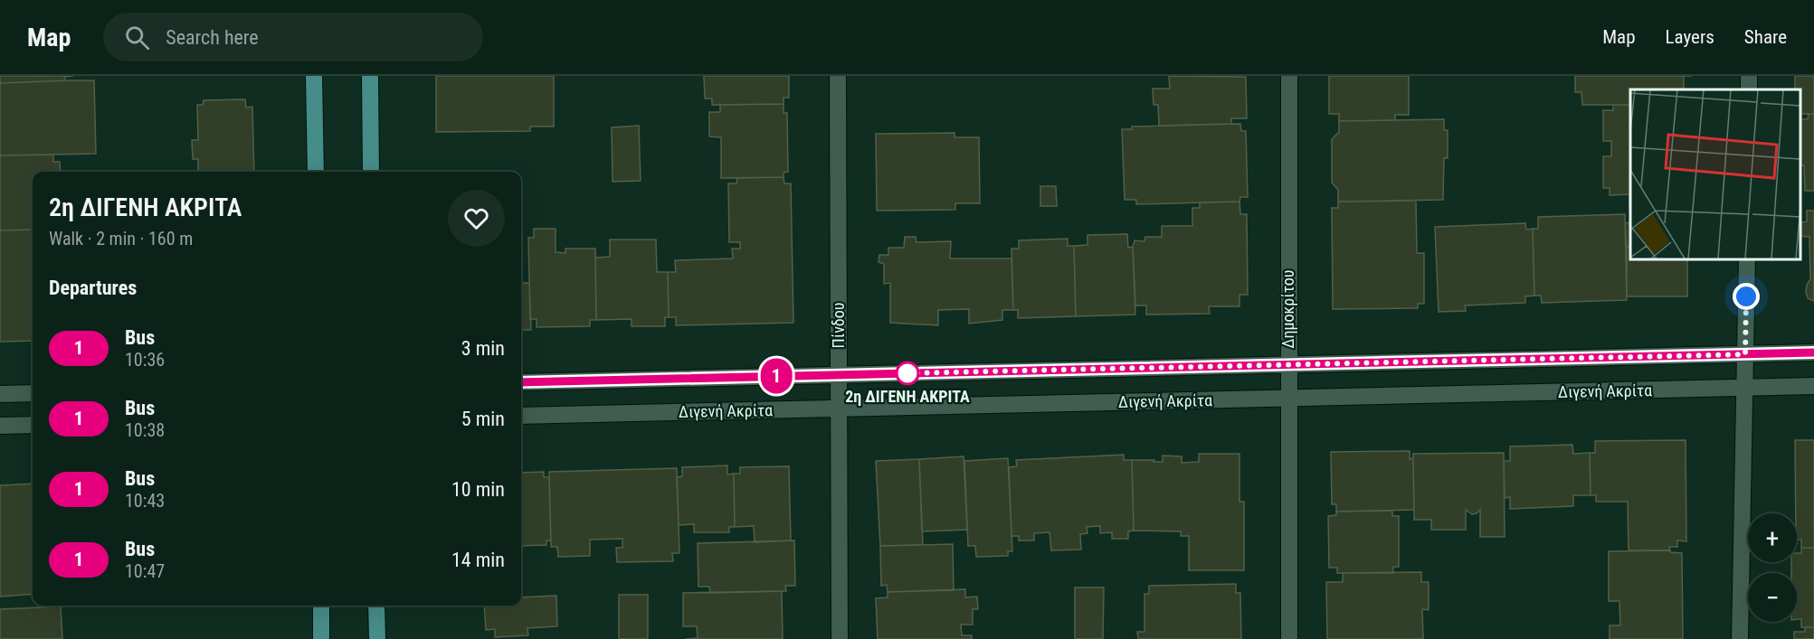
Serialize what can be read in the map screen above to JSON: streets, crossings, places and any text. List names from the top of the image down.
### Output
{
  "streets": {
    "street": ["Δημοκρίτου", "Πίνδου", "Διγενή Ακρίτα"]
  },
  "crossings": [
    ["Δημοκρίτου", "Διγενή Ακρίτα"],
    ["Πίνδου", "Διγενή Ακρίτα"]
  ],
  "places": ["2η ΔΙΓΕΝΗ ΑΚΡΙΤΑ"],
  "lines": ["bus line 1"],
  "page": {
    "header": "Map",
    "search": "Search here",
    "nav": ["Map", "Layers", "Share"],
    "on_map": "1",
    "heading": [
      ["2η ΔΙΓΕΝΗ ΑΚΡΙΤΑ", "Walk · 2 min · 160 m"],
      "Departures"
    ],
    "list": [
      {
        "mark": "1",
        "name": "Bus",
        "note": "10:36",
        "value": "3 min"
      },
      {
        "mark": "1",
        "name": "Bus",
        "note": "10:38",
        "value": "5 min"
      },
      {
        "mark": "1",
        "name": "Bus",
        "note": "10:43",
        "value": "10 min"
      },
      {
        "mark": "1",
        "name": "Bus",
        "note": "10:47",
        "value": "14 min"
      }
    ],
    "map_buttons": ["+", "−"]
  }
}
